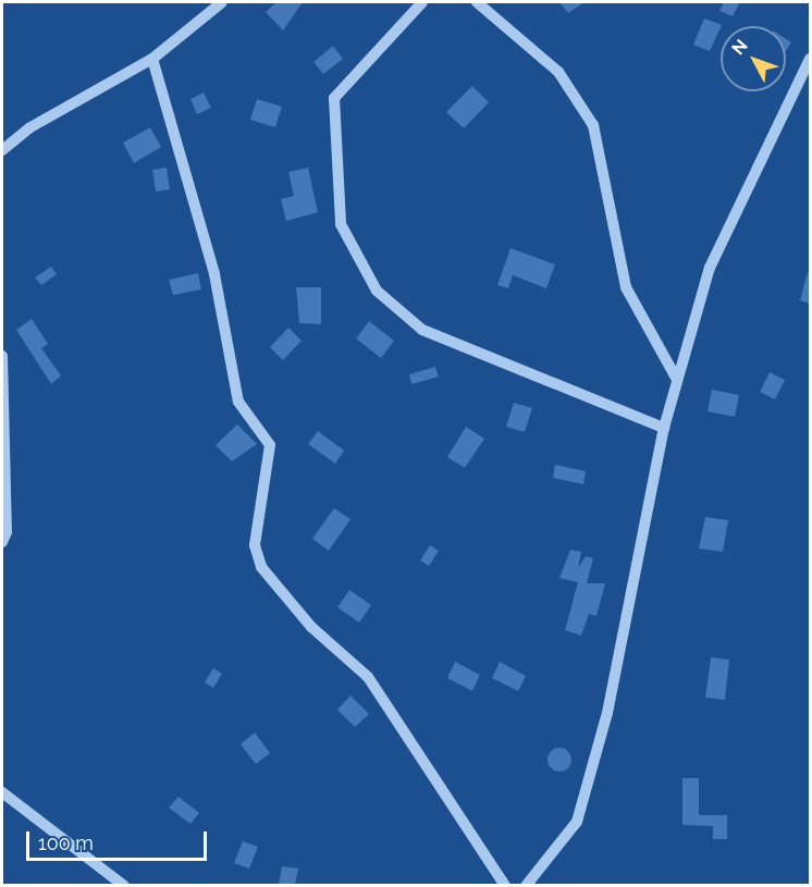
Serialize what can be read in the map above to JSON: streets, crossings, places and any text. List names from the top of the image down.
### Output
{
  "scale_bar": "100 m",
  "north": "top left"
}
